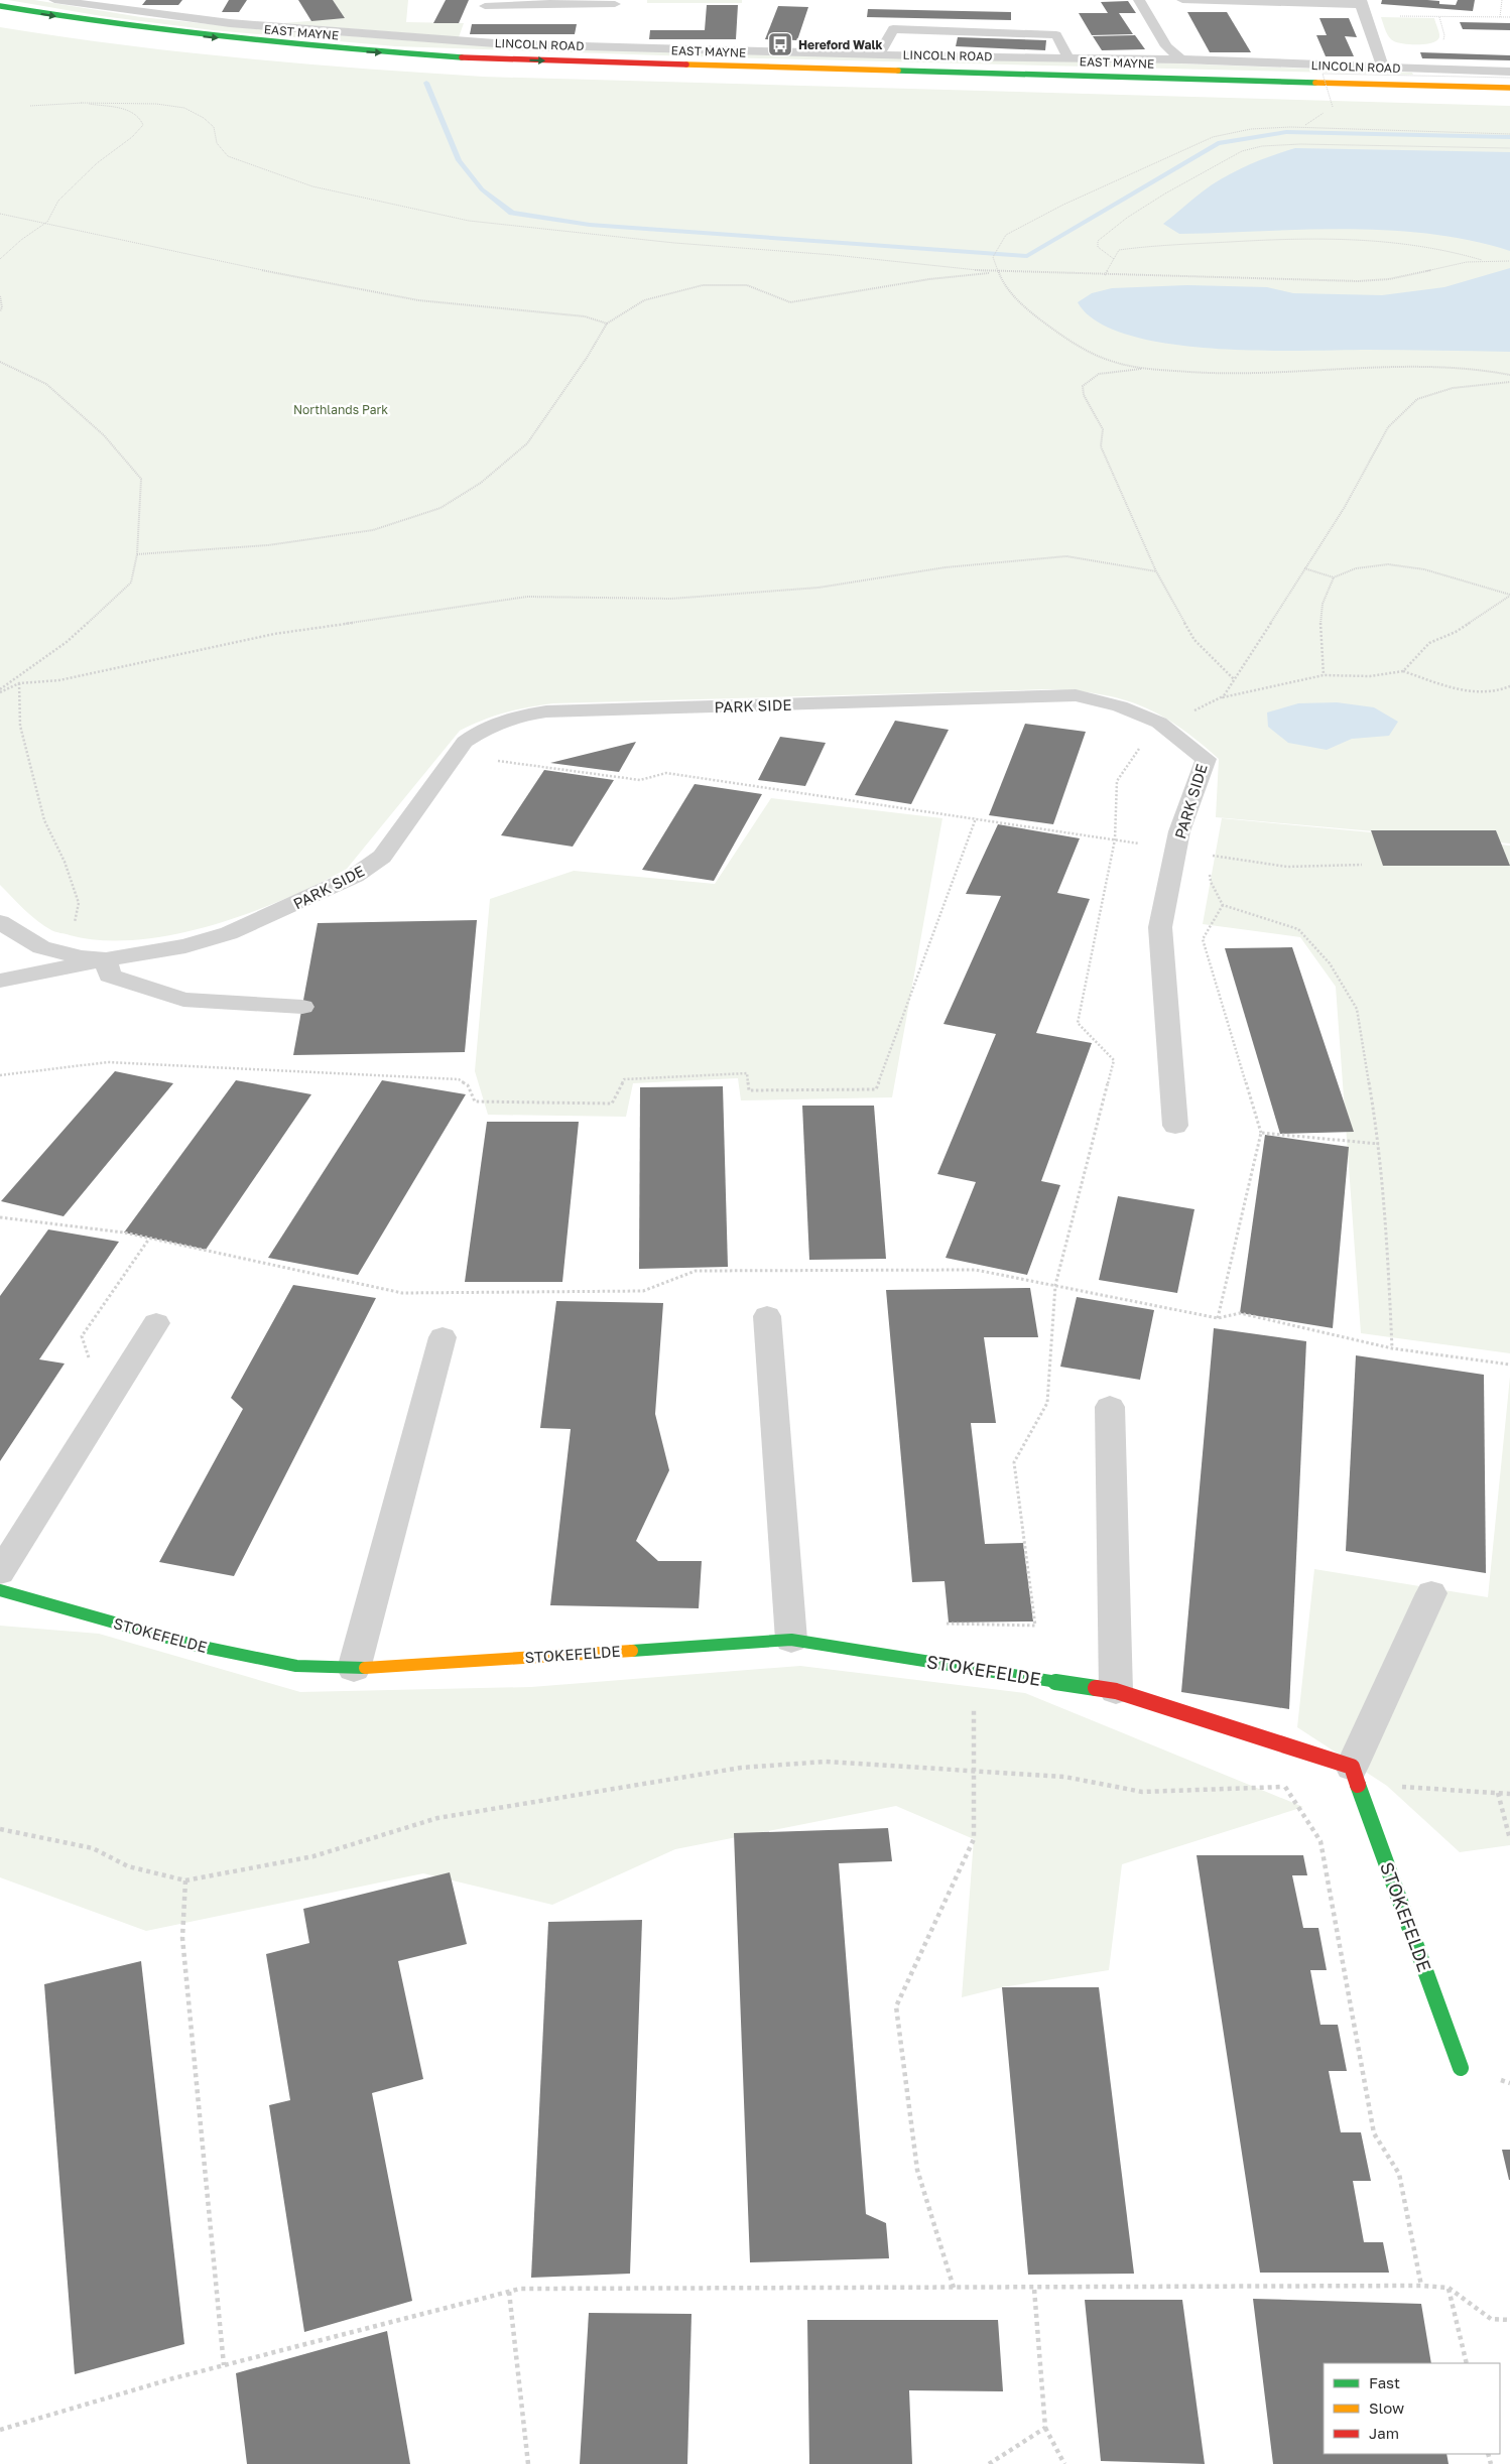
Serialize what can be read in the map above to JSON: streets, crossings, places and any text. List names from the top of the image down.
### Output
{
  "streets": {
    "main road": ["EAST MAYNE", "STOKEFELDE"],
    "street": ["LINCOLN ROAD", "PARK SIDE"]
  },
  "one_way": ["EAST MAYNE"],
  "parks": ["Northlands Park"],
  "places": {
    "bus stop": ["Hereford Walk"]
  },
  "legend": ["Fast", "Slow", "Jam"]
}
